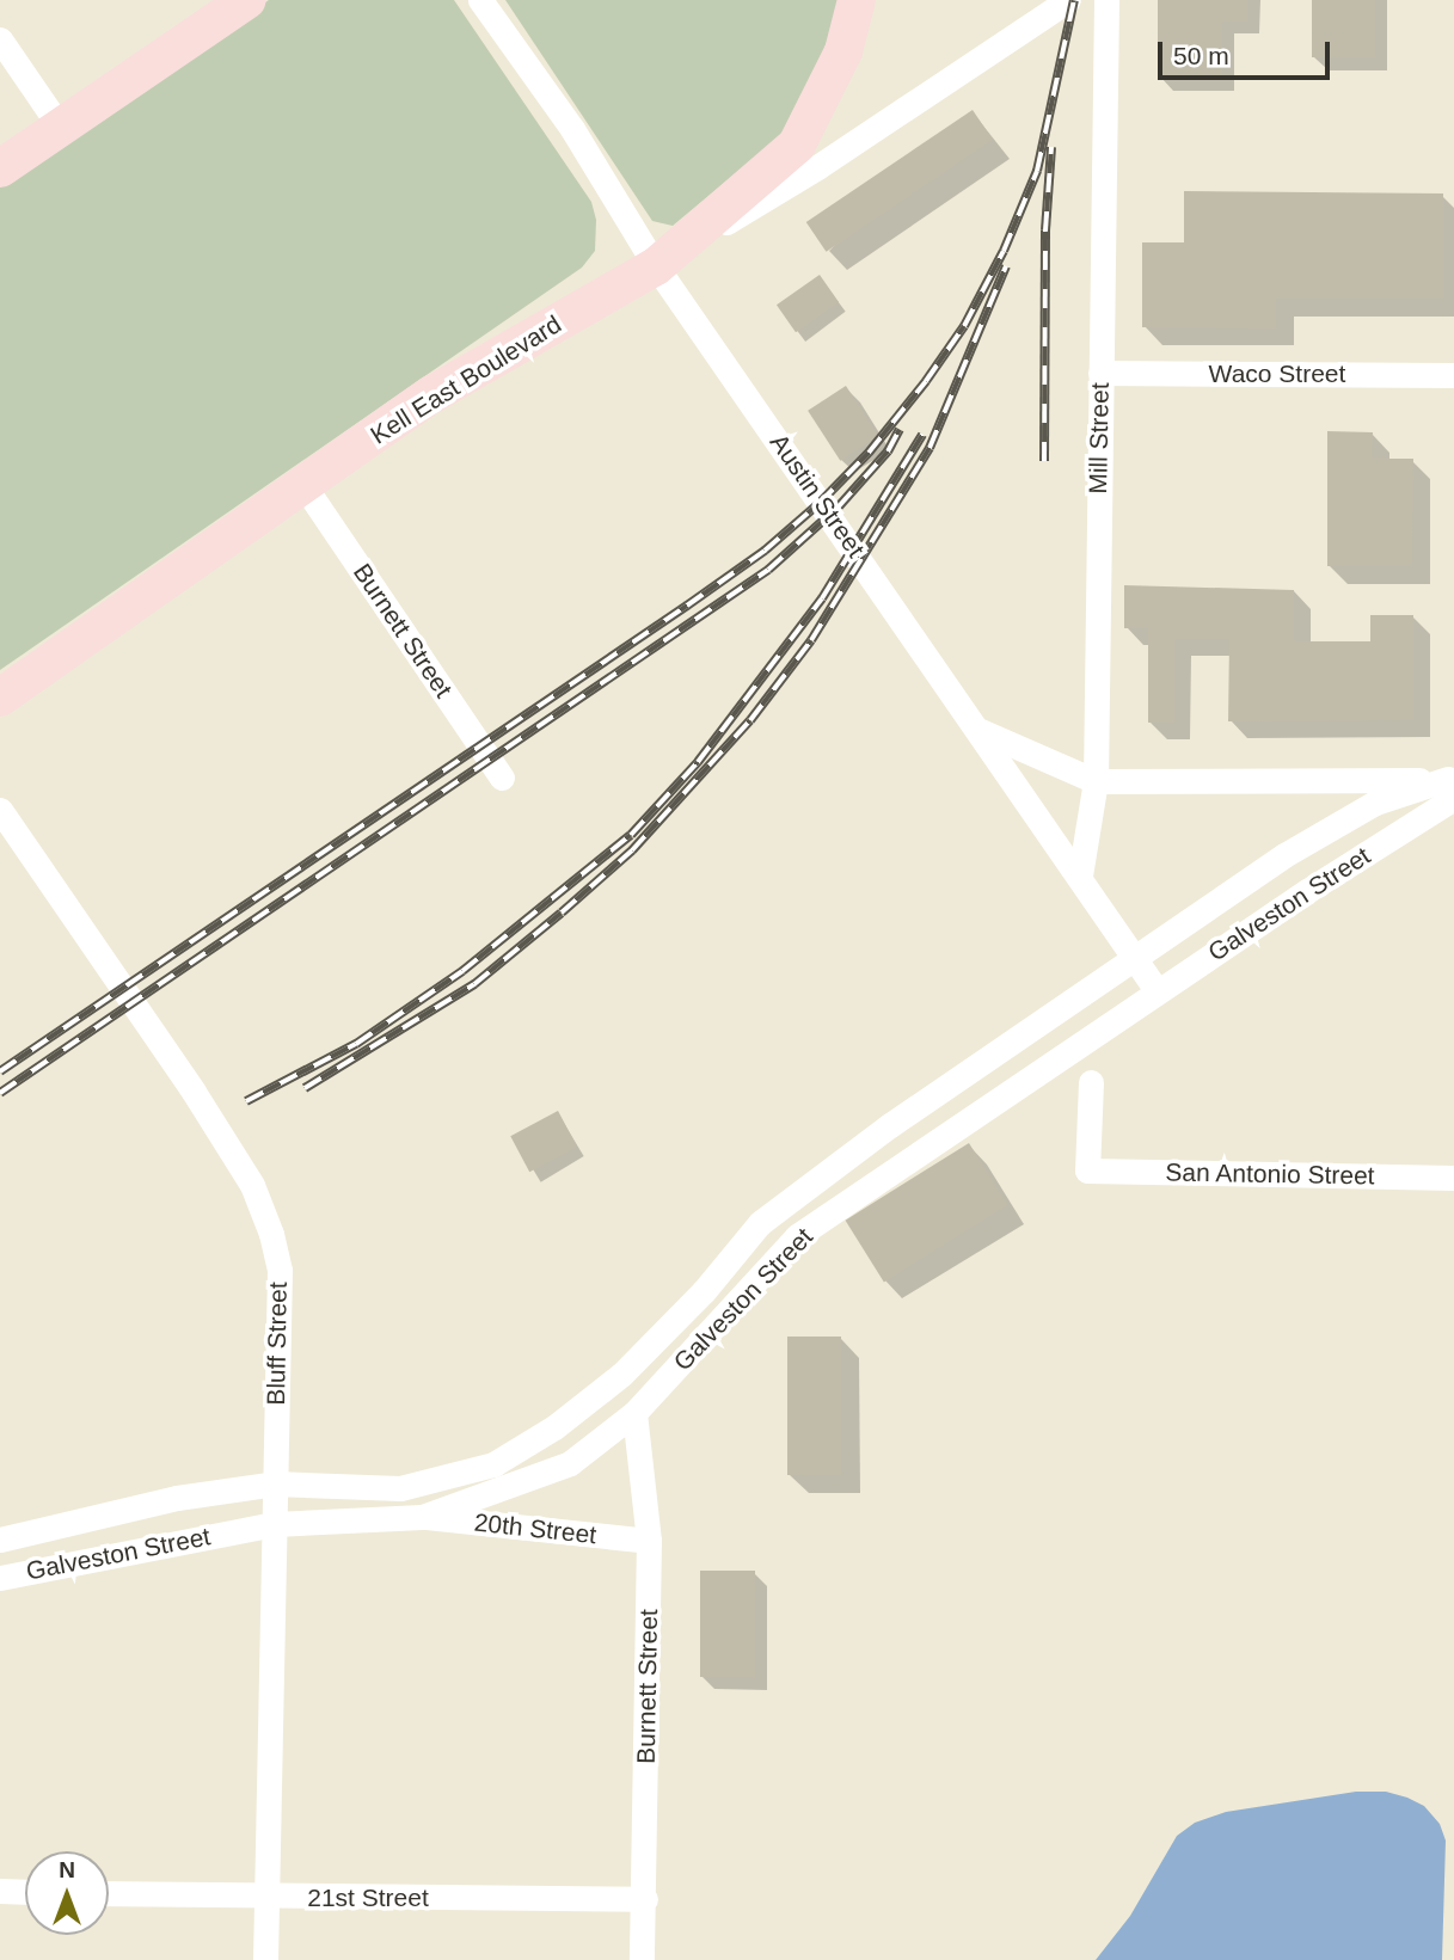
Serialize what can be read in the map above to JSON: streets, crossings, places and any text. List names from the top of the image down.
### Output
{
  "streets": {
    "main road": ["Kell East Boulevard"],
    "street": [
      "Waco Street",
      "Mill Street",
      "Austin Street",
      "Burnett Street",
      "Galveston Street",
      "San Antonio Street",
      "Bluff Street",
      "20th Street",
      "21st Street"
    ]
  },
  "crossings": [
    ["Waco Street", "Mill Street"],
    ["Kell East Boulevard", "Austin Street"],
    ["Kell East Boulevard", "Burnett Street"],
    ["Mill Street", "Austin Street"],
    ["Austin Street", "Galveston Street"],
    ["Burnett Street", "Galveston Street"],
    ["Burnett Street", "20th Street"],
    ["Burnett Street", "21st Street"],
    ["Galveston Street", "Bluff Street"],
    ["Galveston Street", "20th Street"],
    ["Bluff Street", "21st Street"]
  ],
  "scale_bar": "50 m",
  "north": "top"
}
